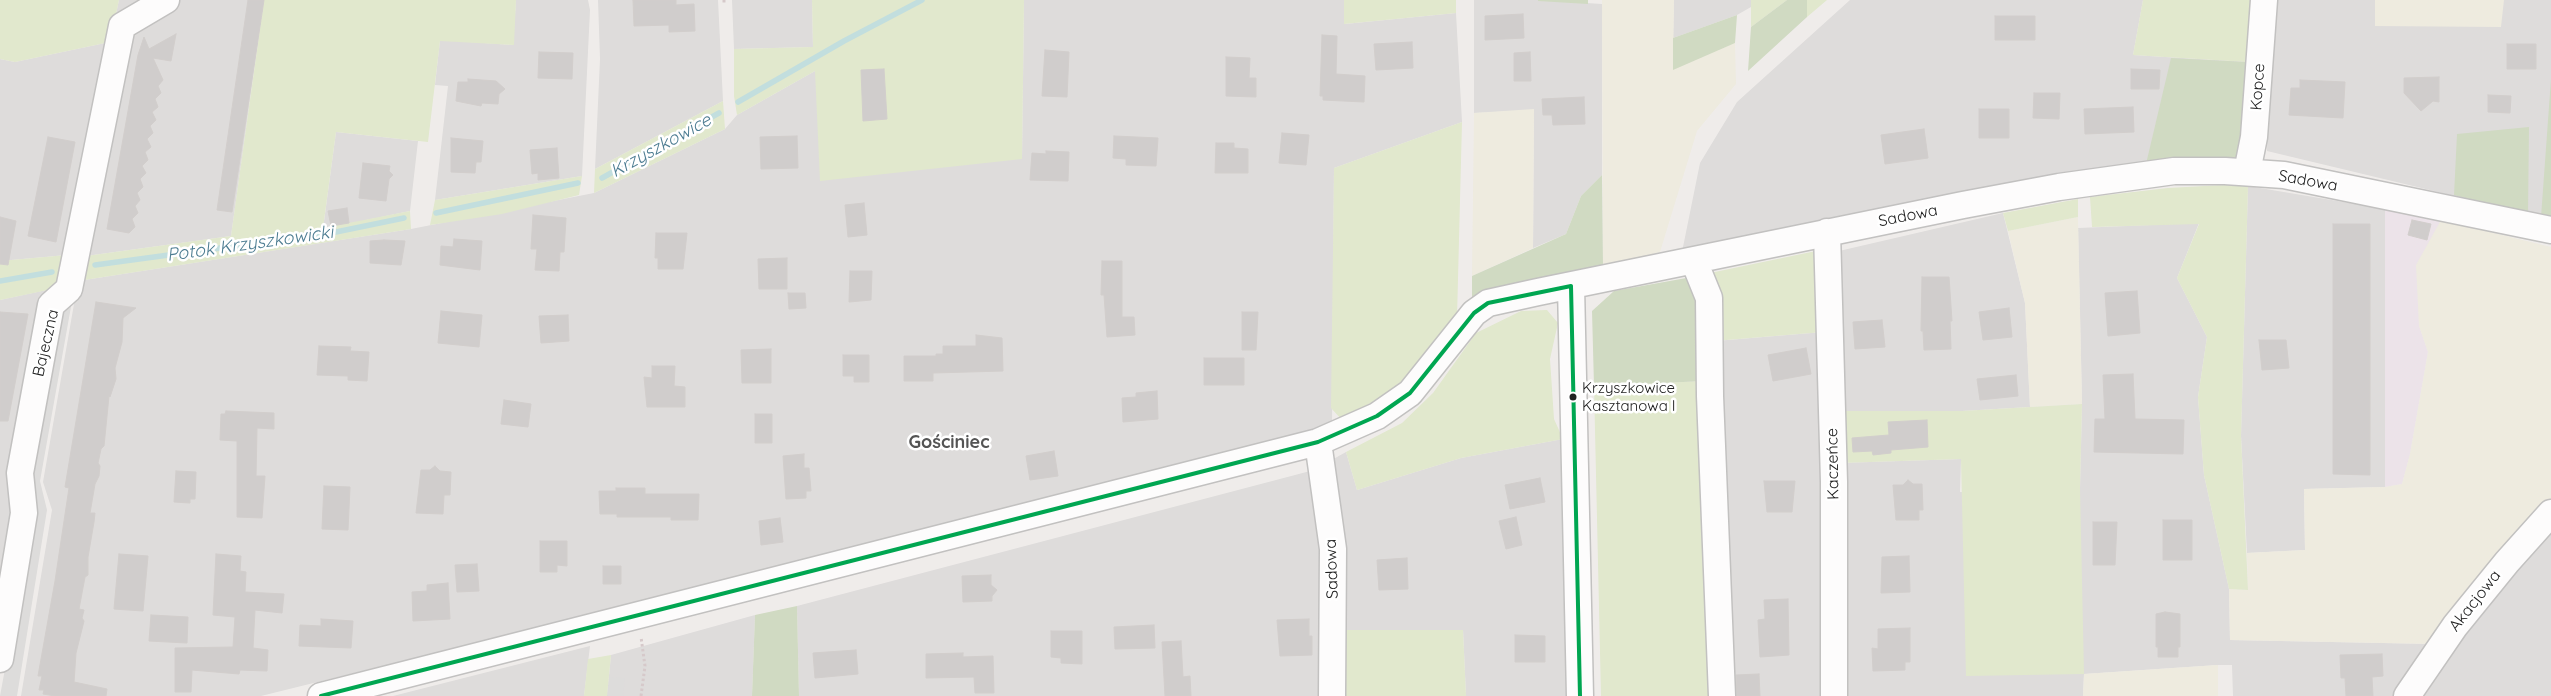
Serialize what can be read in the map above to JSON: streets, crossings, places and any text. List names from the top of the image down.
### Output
{
  "streets": {
    "street": [
      "Kopce",
      "Sadowa",
      "Bajeczna",
      "Kaczeńce",
      "Akacjowa"
    ]
  },
  "crossings": [
    ["Kopce", "Sadowa"],
    ["Sadowa", "Kaczeńce"]
  ],
  "districts": ["Gościniec"],
  "water": ["Krzyszkowice", "Potok Krzyszkowicki"],
  "places": ["Krzyszkowice Kasztanowa I"]
}
